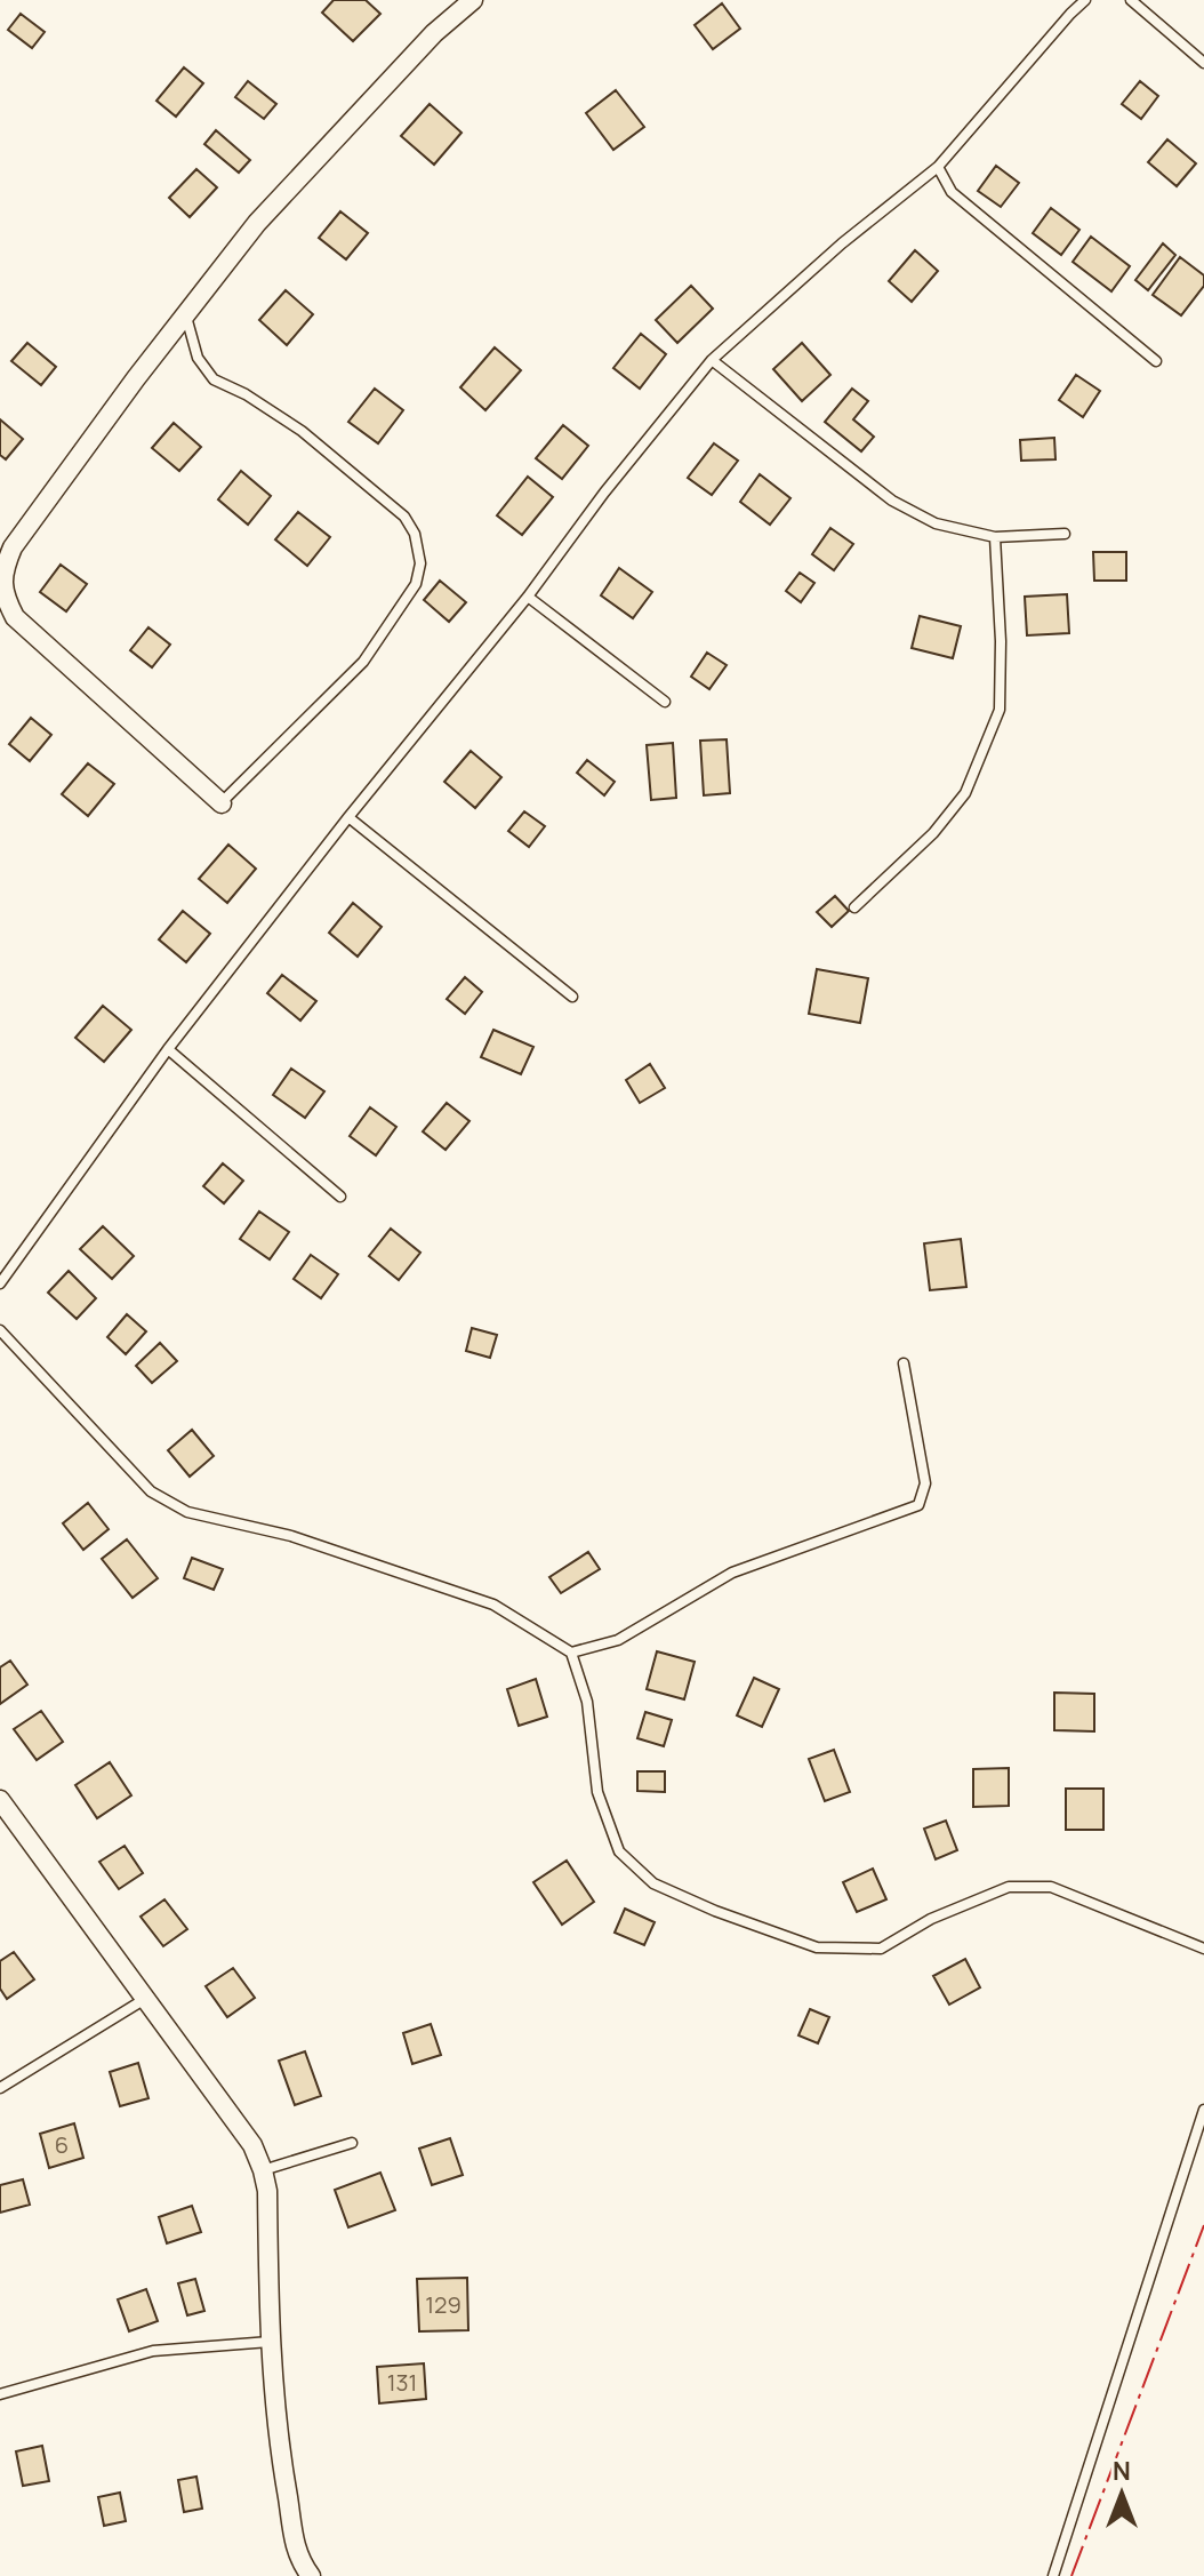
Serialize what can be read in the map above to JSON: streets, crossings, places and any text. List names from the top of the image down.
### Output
{
  "house_numbers": ["6", "129", "131"],
  "north": "top"
}
